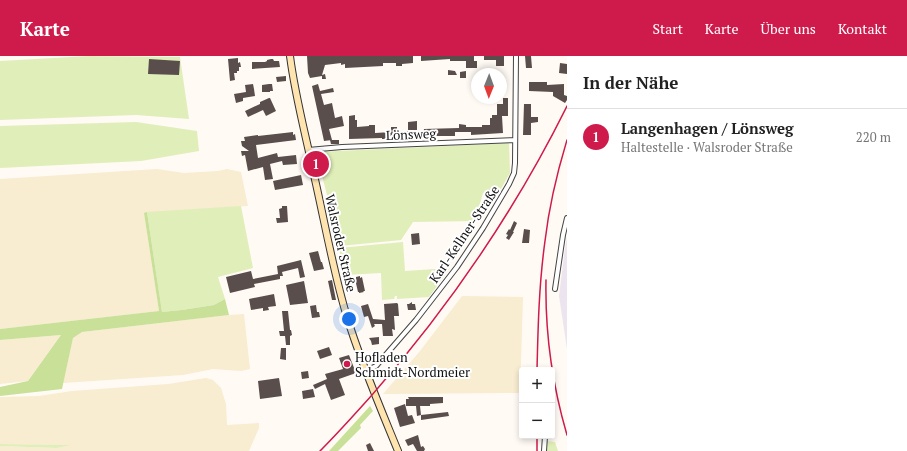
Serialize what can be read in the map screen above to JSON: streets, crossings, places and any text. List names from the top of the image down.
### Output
{
  "streets": {
    "street": ["Lönsweg", "Karl-Kellner-Straße", "Walsroder Straße"]
  },
  "crossings": [
    ["Lönsweg", "Karl-Kellner-Straße"],
    ["Lönsweg", "Walsroder Straße"],
    ["Karl-Kellner-Straße", "Walsroder Straße"]
  ],
  "places": ["Hofladen Schmidt-Nordmeier"],
  "north": "bottom",
  "page": {
    "header": "Karte",
    "nav": [
      "Start",
      "Karte",
      "Über uns",
      "Kontakt"
    ],
    "heading": "In der Nähe",
    "list": [
      {
        "mark": "1",
        "name": "Langenhagen / Lönsweg",
        "note": "Haltestelle · Walsroder Straße",
        "value": "220 m"
      }
    ],
    "pins": "1",
    "map_buttons": ["+", "−"]
  }
}
